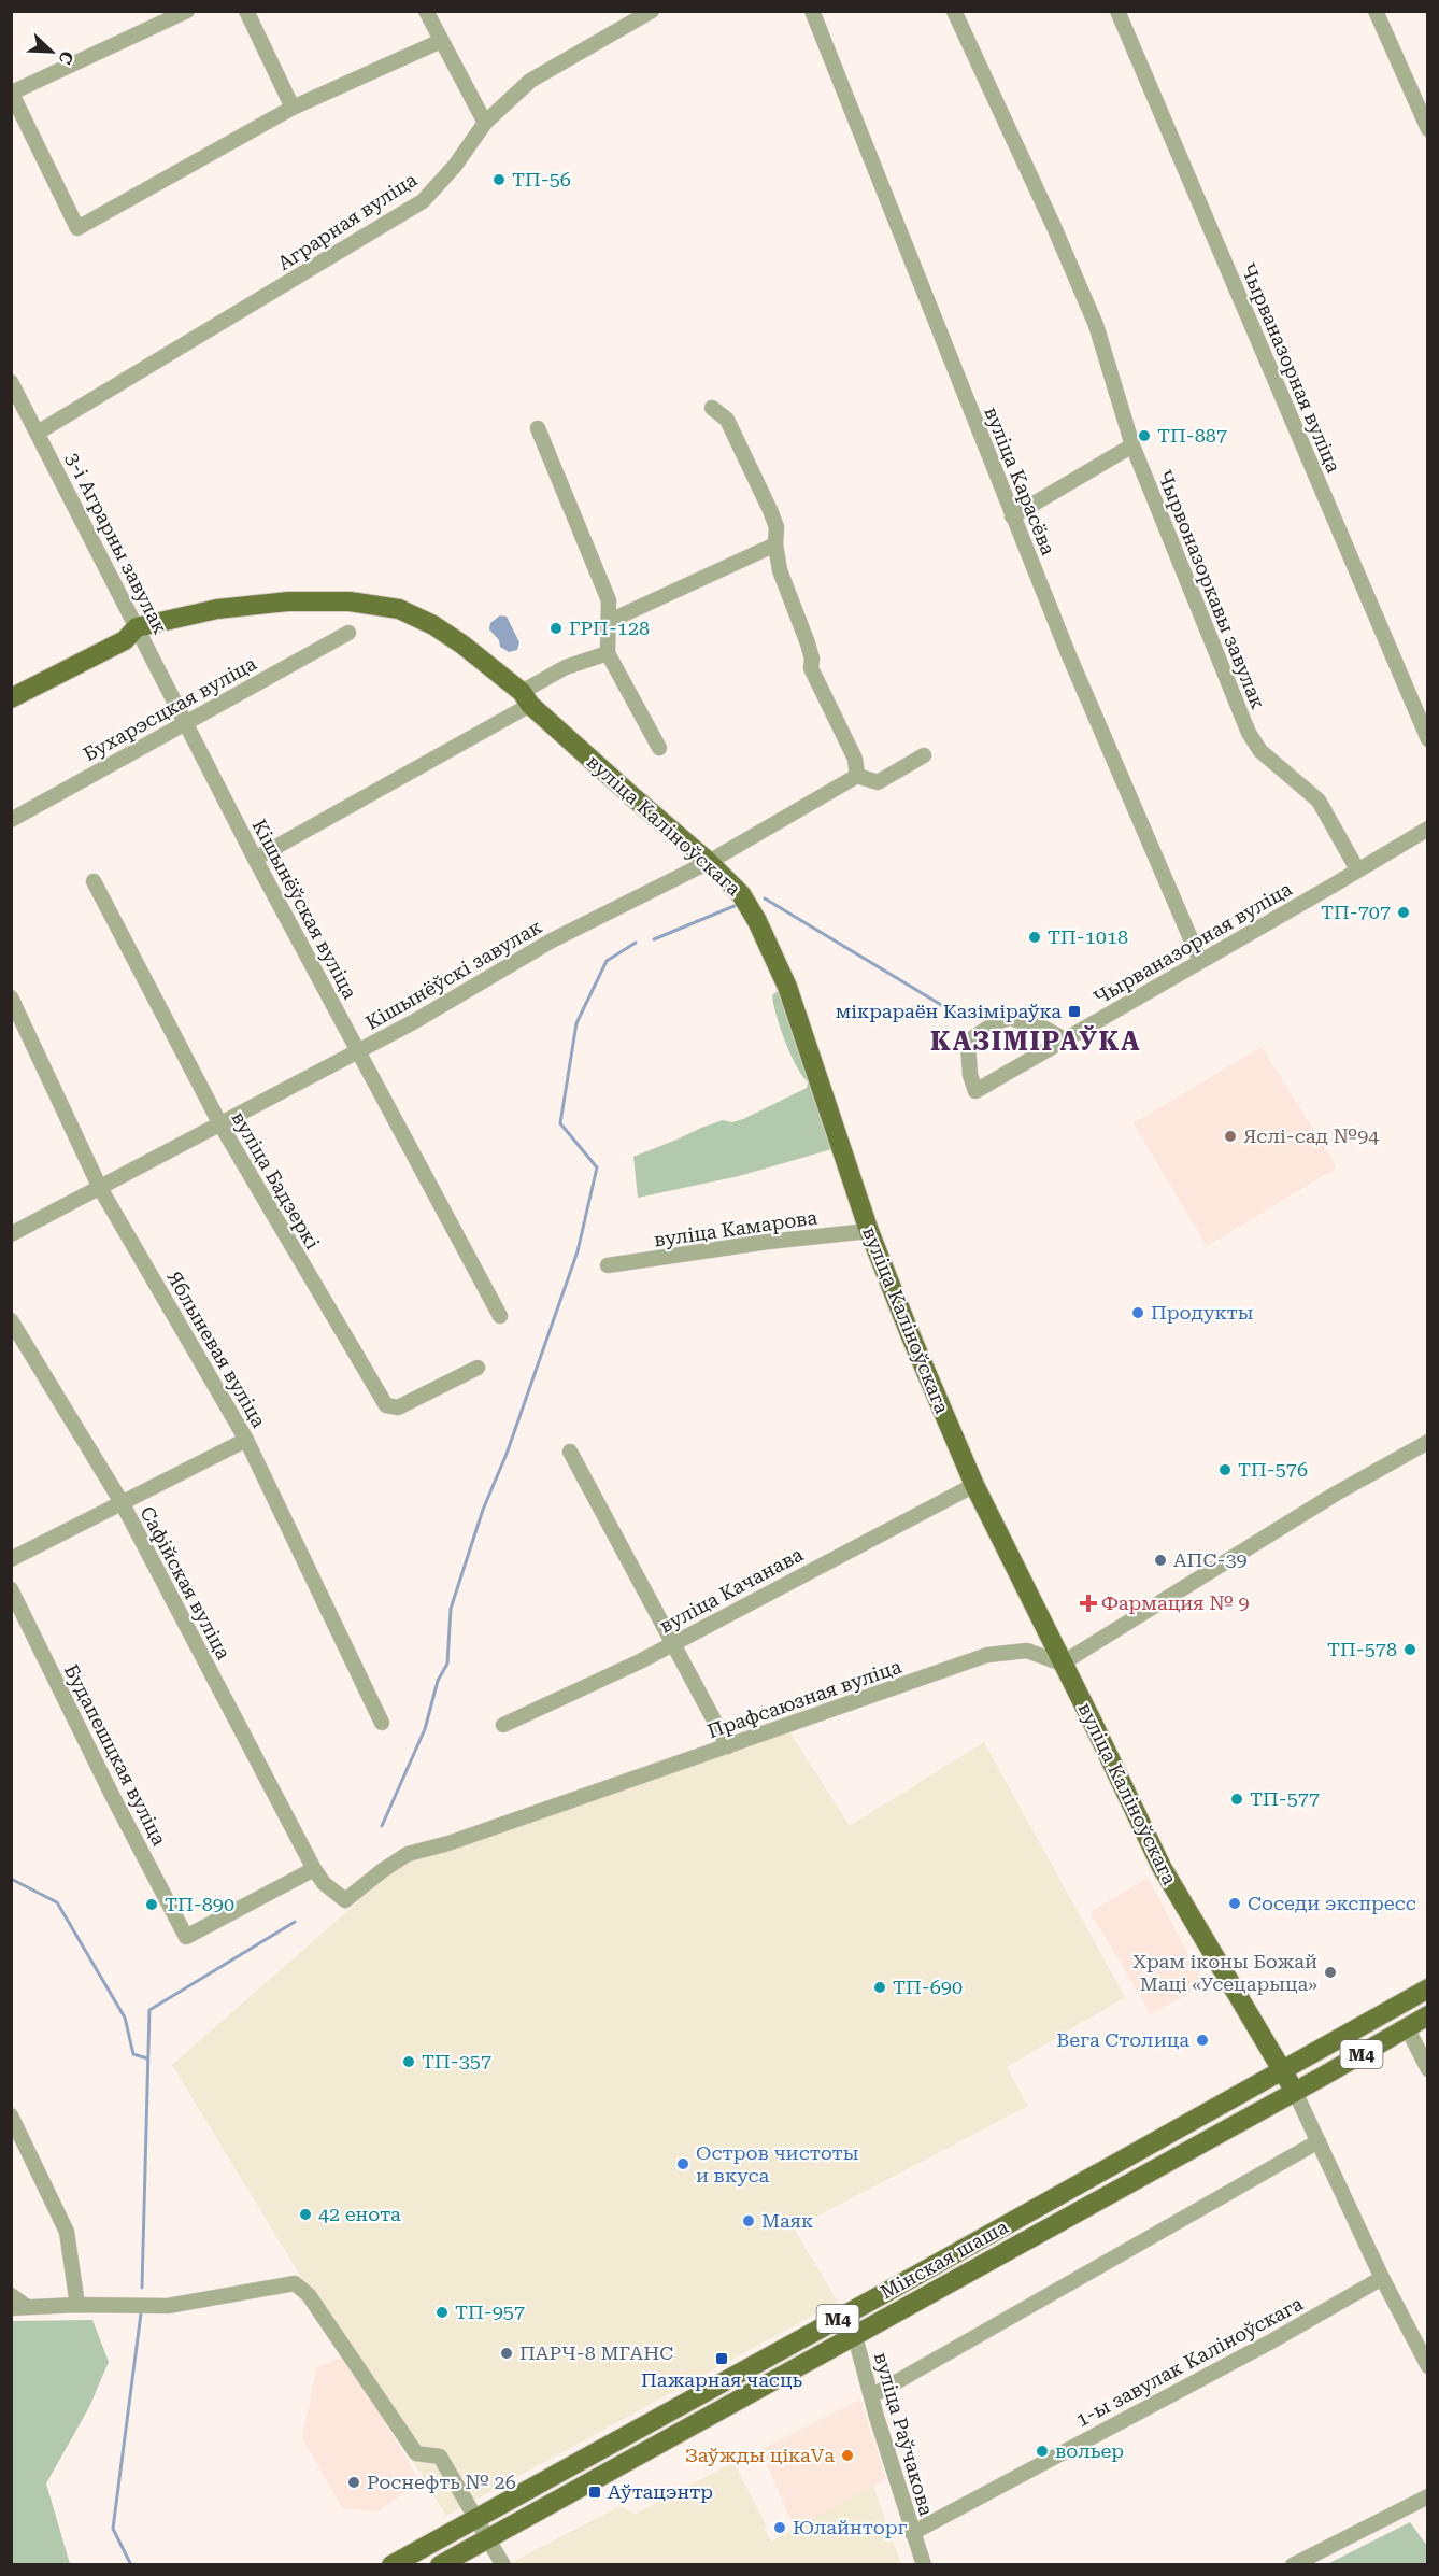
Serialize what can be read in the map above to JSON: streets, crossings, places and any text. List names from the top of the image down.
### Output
{
  "streets": {
    "main road": ["вуліца Каліноўскага", "М4", "Мінская шаша"],
    "street": [
      "Аграрная вуліца",
      "Чырваназорная вуліца",
      "вуліца Карасёва",
      "3-і Аграрны завулак",
      "Чырвоназоркавы завулак",
      "Бухарэсцкая вуліца",
      "Кішынёўская вуліца",
      "Кішынёўскі завулак",
      "вуліца Бадзеркі",
      "вуліца Камарова",
      "Яблыневая вуліца",
      "Сафійская вуліца",
      "вуліца Качанава",
      "Прафсаюзная вуліца",
      "Будапешцкая вуліца",
      "1-ы завулак Каліноўскага",
      "вуліца Раўчакова"
    ]
  },
  "crossings": [
    ["Аграрная вуліца", "3-і Аграрны завулак"],
    ["Чырваназорная вуліца", "вуліца Карасёва"],
    ["Чырваназорная вуліца", "Чырвоназоркавы завулак"],
    ["3-і Аграрны завулак", "Бухарэсцкая вуліца"],
    ["3-і Аграрны завулак", "вуліца Каліноўскага"],
    ["3-і Аграрны завулак", "Кішынёўская вуліца"],
    ["Бухарэсцкая вуліца", "Кішынёўская вуліца"],
    ["вуліца Каліноўскага", "Кішынёўскі завулак"],
    ["вуліца Каліноўскага", "вуліца Камарова"],
    ["вуліца Каліноўскага", "вуліца Качанава"],
    ["вуліца Каліноўскага", "Прафсаюзная вуліца"],
    ["вуліца Каліноўскага", "Мінская шаша"],
    ["вуліца Каліноўскага", "1-ы завулак Каліноўскага"],
    ["Кішынёўская вуліца", "Кішынёўскі завулак"],
    ["Кішынёўскі завулак", "вуліца Бадзеркі"],
    ["Сафійская вуліца", "Прафсаюзная вуліца"],
    ["Сафійская вуліца", "Будапешцкая вуліца"],
    ["Прафсаюзная вуліца", "Будапешцкая вуліца"],
    ["Мінская шаша", "вуліца Раўчакова"],
    ["1-ы завулак Каліноўскага", "вуліца Раўчакова"]
  ],
  "districts": ["КАЗІМІРАЎКА"],
  "places": {
    "other": [
      "ТП-56",
      "ТП-887",
      "ГРП-128",
      "ТП-707",
      "ТП-1018",
      "Яслі-сад №94",
      "Продукты",
      "ТП-576",
      "АПС-39",
      "ТП-578",
      "ТП-577",
      "Соседи экспресс",
      "ТП-890",
      "Храм іконы Божай Маці «Усецарыца»",
      "ТП-690",
      "Вега Столица",
      "ТП-357",
      "Остров чистоты и вкуса",
      "42 енота",
      "Маяк",
      "ТП-957",
      "ПАРЧ-8 МГАНС",
      "вольер",
      "Заўжды цікаVа",
      "Роснефть № 26",
      "Юлайнторг"
    ],
    "transit": ["мікрараён Казіміраўка", "Пажарная часць", "Аўтацэнтр"],
    "health": ["Фармация № 9"]
  },
  "north": "bottom right"
}
